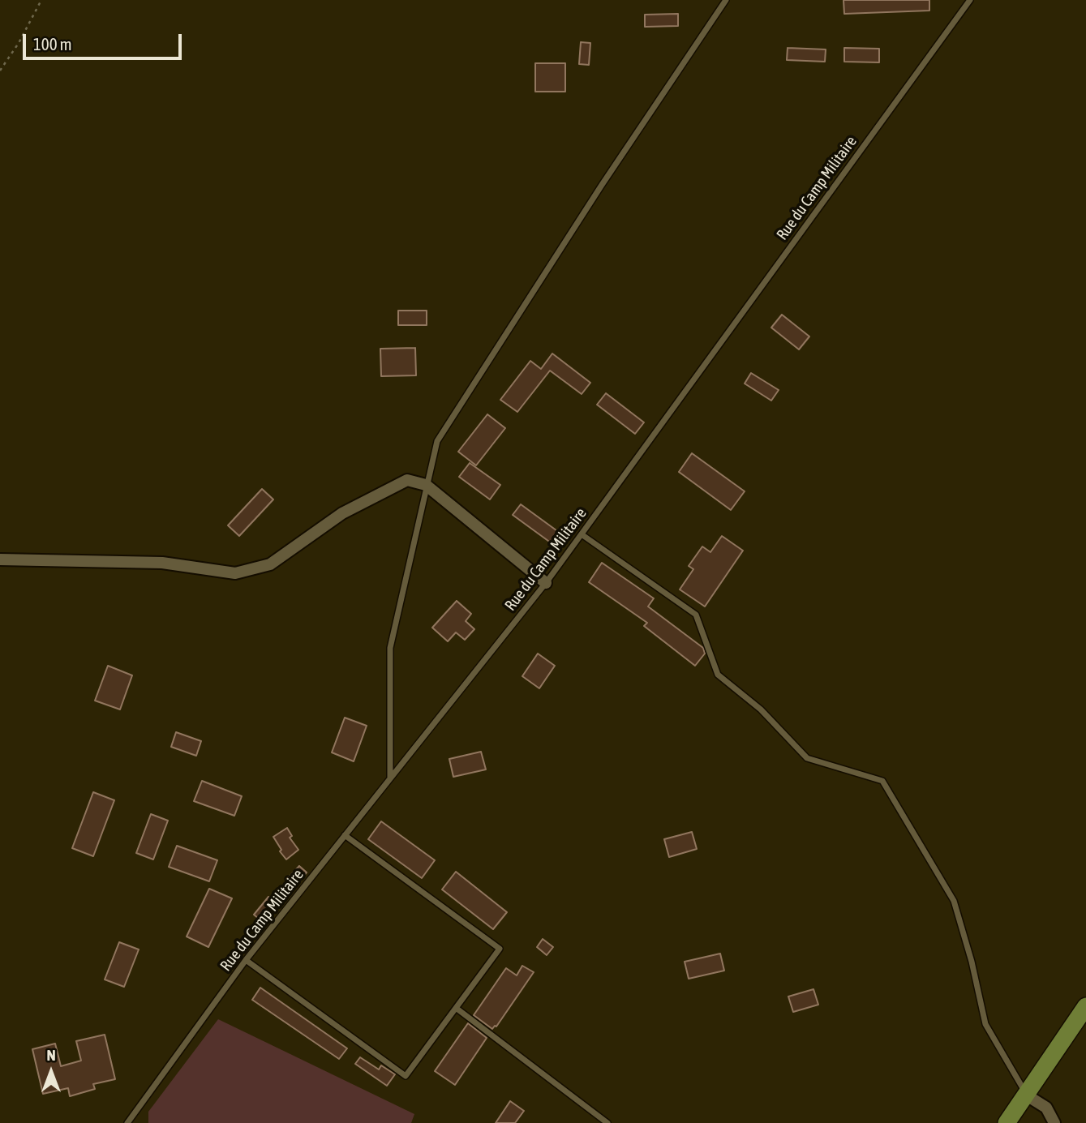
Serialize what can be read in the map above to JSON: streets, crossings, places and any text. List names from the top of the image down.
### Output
{
  "streets": {
    "lane": ["Rue du Camp Militaire"]
  },
  "scale_bar": "100 m",
  "north": "top"
}
